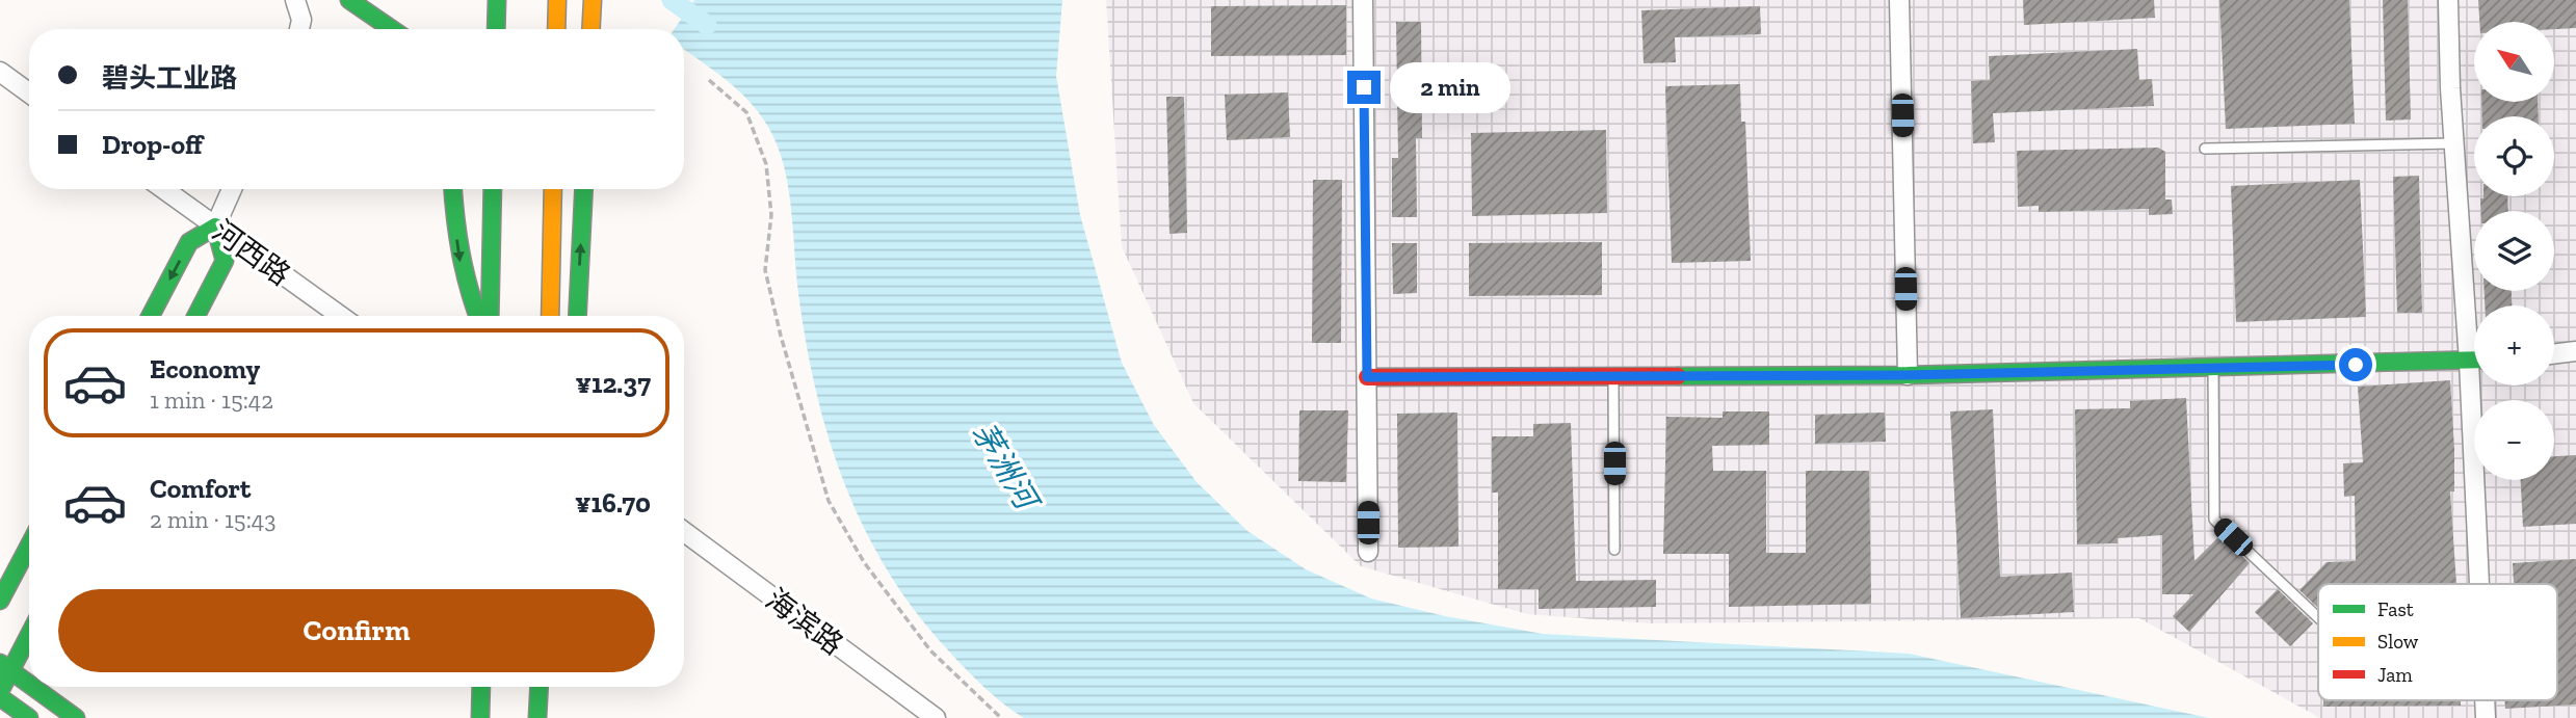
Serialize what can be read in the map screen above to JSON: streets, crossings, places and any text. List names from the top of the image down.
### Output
{
  "streets": {
    "street": ["河西路", "海滨路"]
  },
  "water": ["茅洲河"],
  "legend": ["Fast", "Slow", "Jam"],
  "north": "top left",
  "page": {
    "map_buttons": ["+", "−"],
    "banner": ["碧头工业路", "Drop-off"],
    "bubble": "2 min",
    "list": [
      {
        "name": "Economy",
        "note": "1 min · 15:42",
        "value": "¥12.37"
      },
      {
        "name": "Comfort",
        "note": "2 min · 15:43",
        "value": "¥16.70"
      }
    ],
    "buttons": "Confirm"
  }
}
